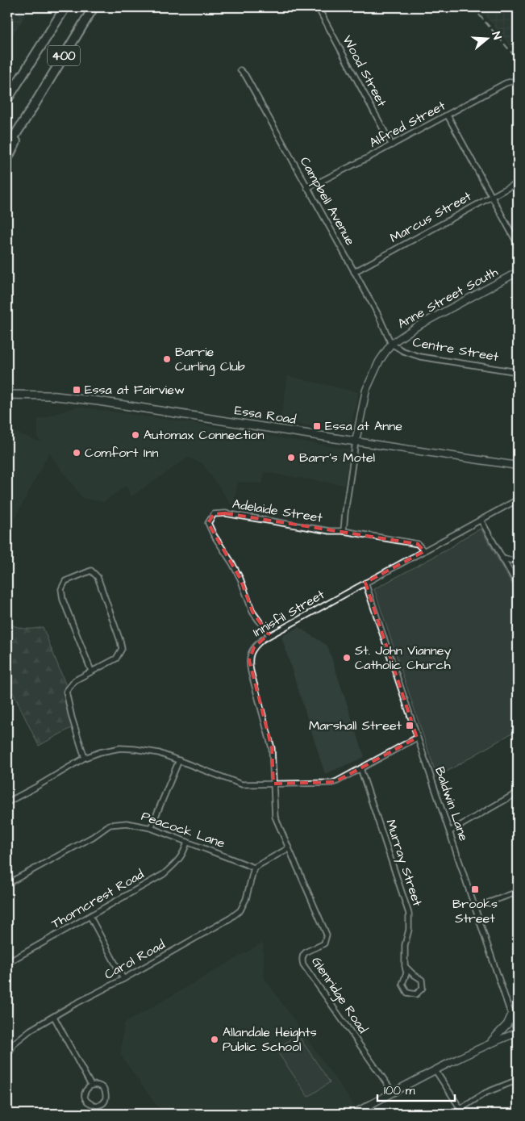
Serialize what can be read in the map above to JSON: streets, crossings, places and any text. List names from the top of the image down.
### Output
{
  "streets": {
    "highway": ["400"],
    "main road": ["Essa Road"],
    "street": [
      "Wood Street",
      "Alfred Street",
      "Campbell Avenue",
      "Marcus Street",
      "Anne Street South",
      "Centre Street",
      "Adelaide Street",
      "Innisfil Street",
      "Baldwin Lane",
      "Peacock Lane",
      "Murray Street",
      "Thorncrest Road",
      "Carol Road",
      "Glenridge Road"
    ]
  },
  "crossings": [
    ["Wood Street", "Alfred Street"],
    ["Alfred Street", "Campbell Avenue"],
    ["Campbell Avenue", "Marcus Street"],
    ["Campbell Avenue", "Anne Street South"],
    ["Campbell Avenue", "Centre Street"],
    ["Anne Street South", "Centre Street"],
    ["Anne Street South", "Essa Road"],
    ["Anne Street South", "Adelaide Street"],
    ["Adelaide Street", "Innisfil Street"],
    ["Innisfil Street", "Baldwin Lane"],
    ["Innisfil Street", "Glenridge Road"],
    ["Peacock Lane", "Thorncrest Road"],
    ["Peacock Lane", "Carol Road"]
  ],
  "places": {
    "other": [
      "Barrie Curling Club",
      "Automax Connection",
      "Comfort Inn",
      "Barr's Motel",
      "St. John Vianney Catholic Church",
      "Allandale Heights Public School"
    ],
    "transit": [
      "Essa at Fairview",
      "Essa at Anne",
      "Marshall Street",
      "Brooks Street"
    ]
  },
  "scale_bar": "100 m",
  "north": "right"
}
